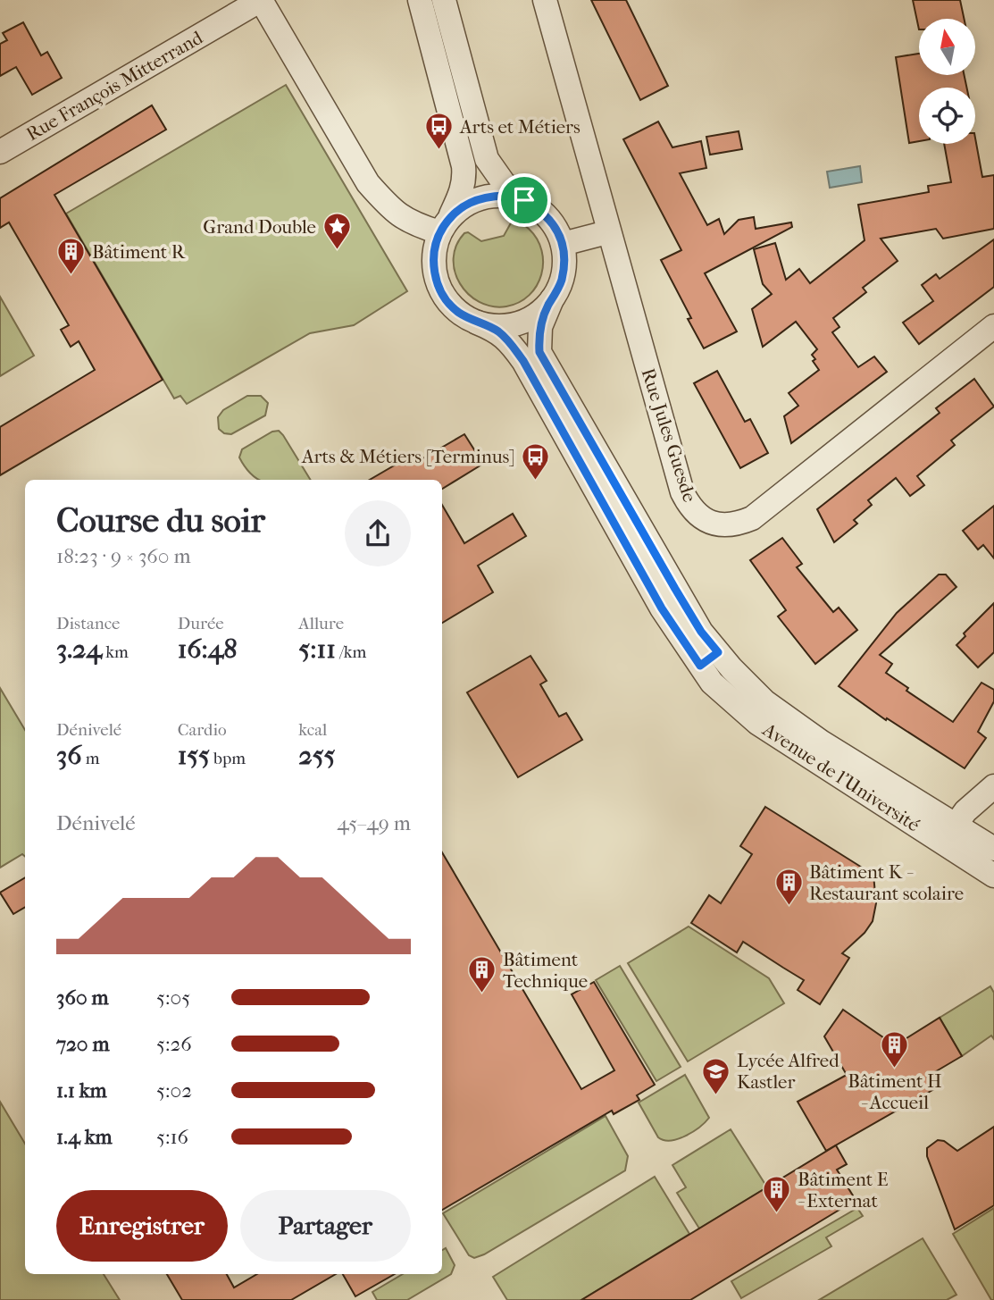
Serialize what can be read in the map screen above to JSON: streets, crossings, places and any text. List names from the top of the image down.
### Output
{
  "streets": {
    "street": ["Rue François Mitterrand", "Rue Jules Guesde", "Avenue de l'Université"]
  },
  "places": {
    "bus stop": ["Arts et Métiers", "Arts & Métiers [Terminus]"],
    "place": ["Grand Double"],
    "building": [
      "Bâtiment R",
      "Bâtiment K - Restaurant scolaire",
      "Bâtiment Technique",
      "Bâtiment H - Accueil",
      "Bâtiment E - Externat"
    ],
    "school or university": ["Lycée Alfred Kastler"]
  },
  "north": "top",
  "page": {
    "heading": ["Course du soir", "18:23 · 9 × 360 m"],
    "stats": [
      ["Distance", "3.24 km"],
      ["Durée", "16:48"],
      ["Allure", "5:11 /km"],
      ["Dénivelé", "36 m"],
      ["Cardio", "155 bpm"],
      ["kcal", "255"]
    ],
    "chart": ["Dénivelé", "45–49 m"],
    "list": [
      {
        "name": "360 m",
        "note": "5:05"
      },
      {
        "name": "720 m",
        "note": "5:26"
      },
      {
        "name": "1.1 km",
        "note": "5:02"
      },
      {
        "name": "1.4 km",
        "note": "5:16"
      }
    ],
    "buttons": ["Enregistrer", "Partager"]
  }
}
